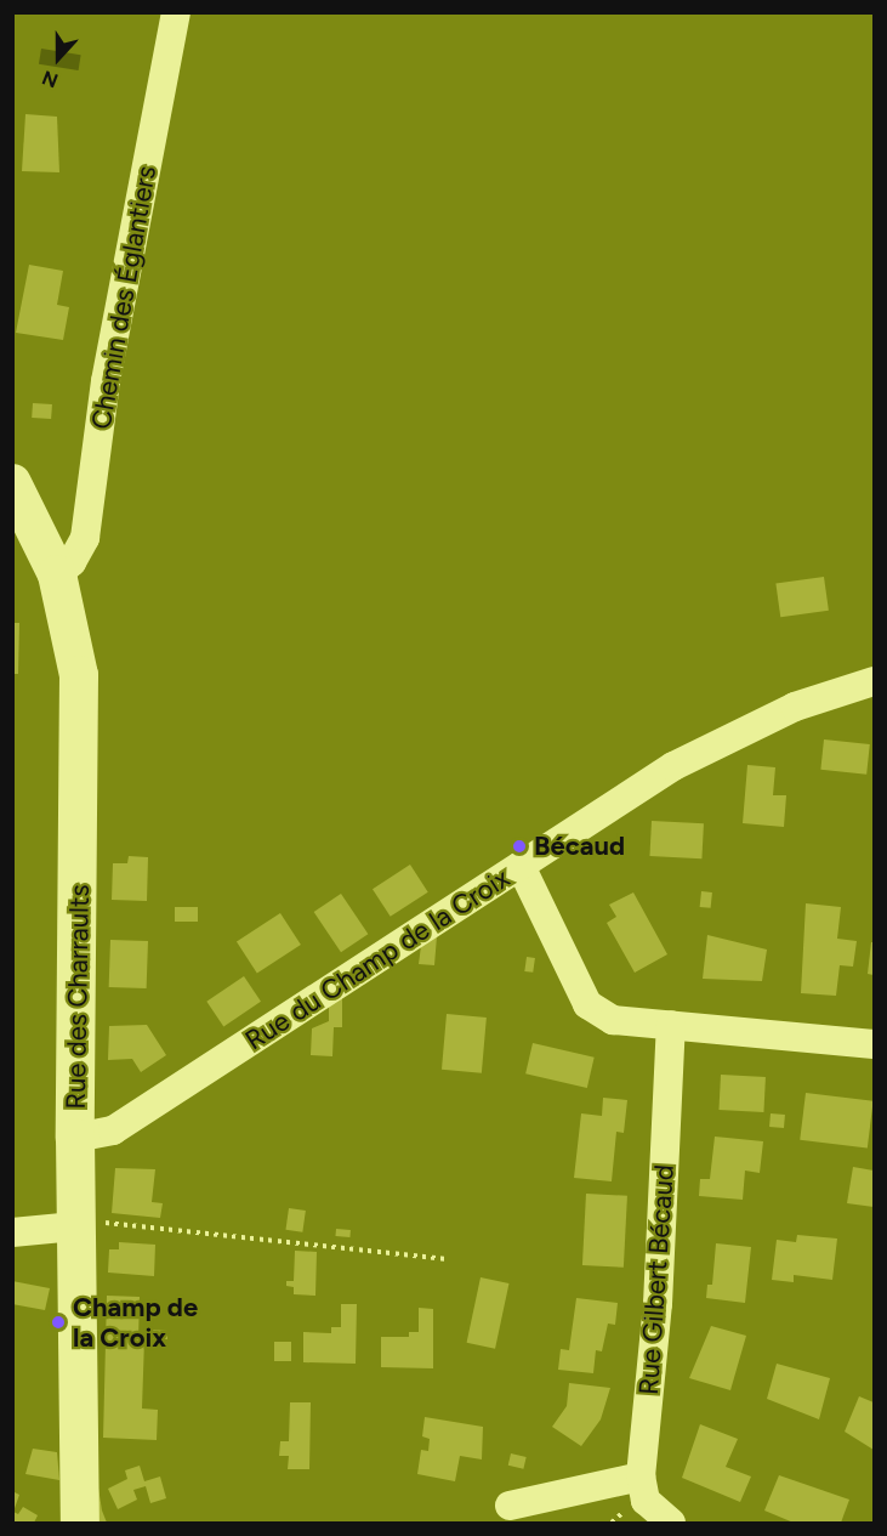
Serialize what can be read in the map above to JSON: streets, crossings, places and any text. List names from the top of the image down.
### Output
{
  "streets": {
    "street": [
      "Chemin des Églantiers",
      "Rue du Champ de la Croix",
      "Rue des Charraults",
      "Rue Gilbert Bécaud"
    ]
  },
  "crossings": [
    ["Chemin des Églantiers", "Rue des Charraults"],
    ["Rue du Champ de la Croix", "Rue des Charraults"]
  ],
  "places": ["Bécaud", "Champ de la Croix"],
  "north": "bottom"
}
